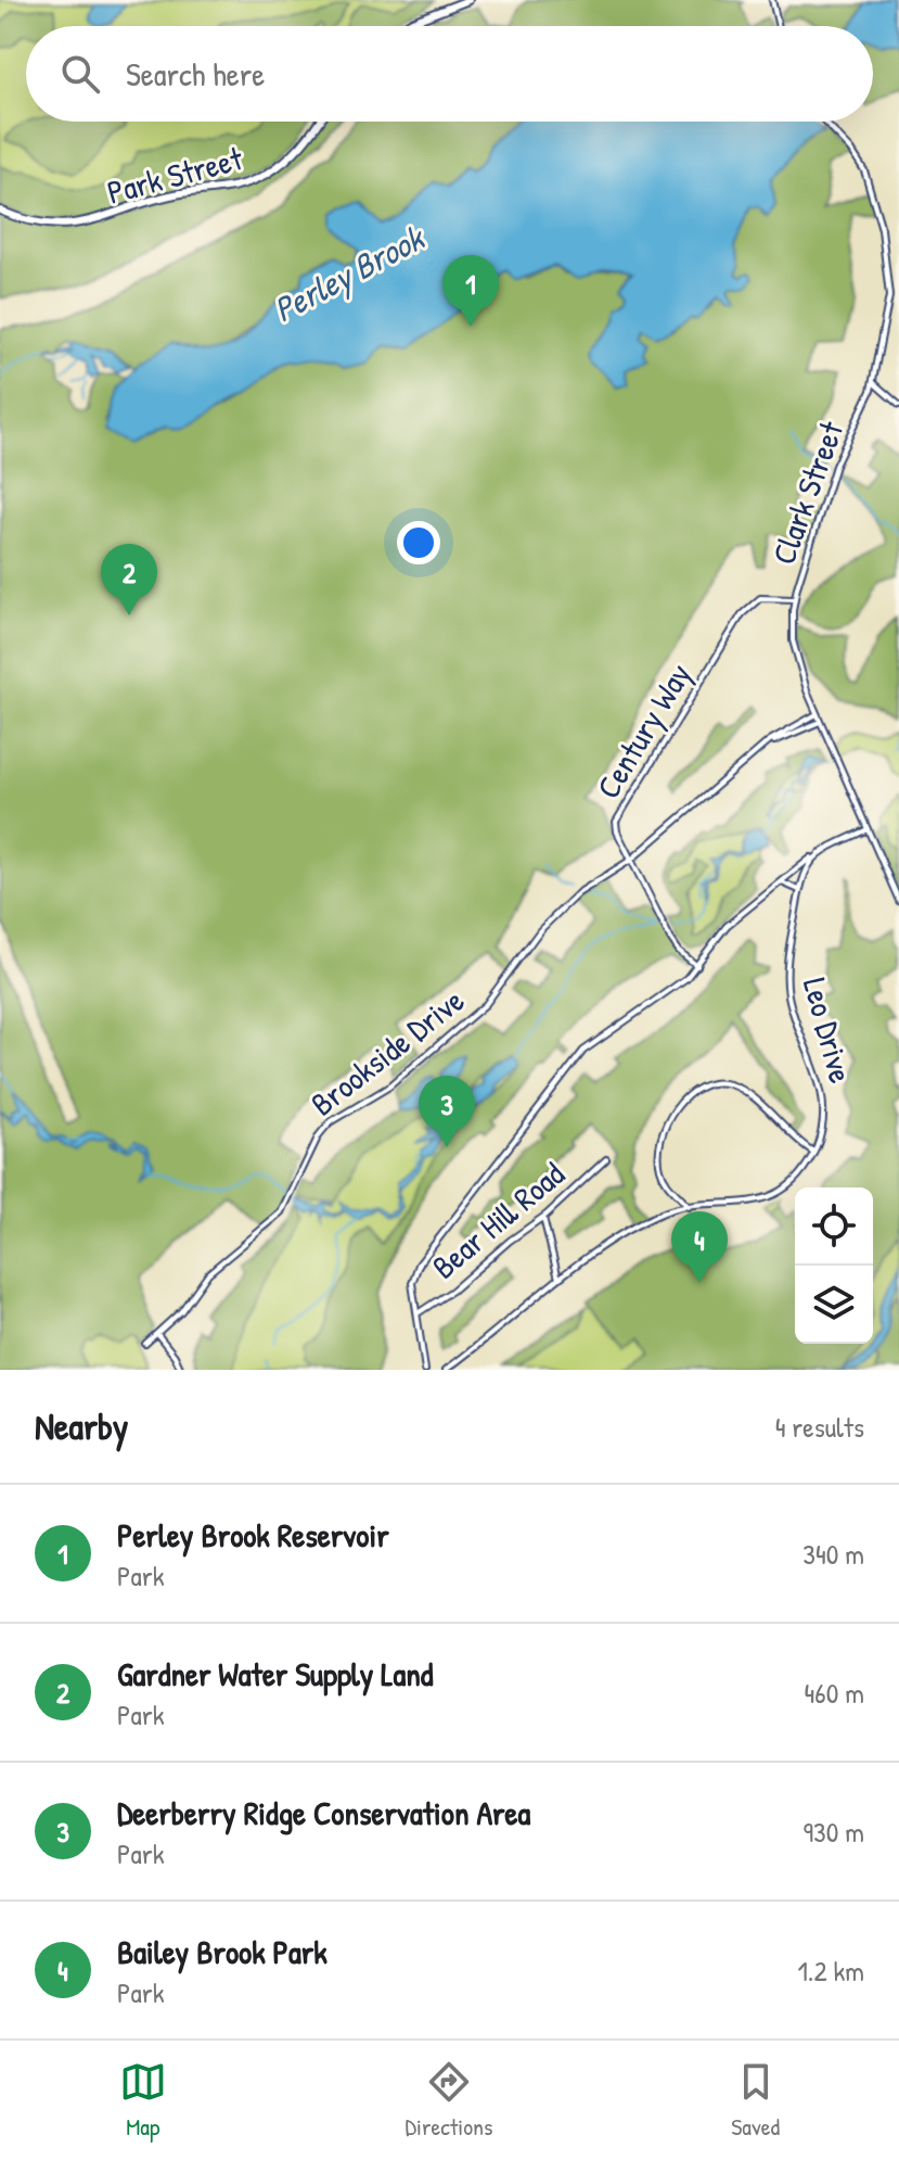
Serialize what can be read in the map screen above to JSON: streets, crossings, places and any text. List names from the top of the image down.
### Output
{
  "streets": {
    "street": [
      "Park Street",
      "Clark Street",
      "Century Way",
      "Leo Drive",
      "Brookside Drive",
      "Bear Hill Road"
    ]
  },
  "crossings": [
    ["Clark Street", "Century Way"],
    ["Clark Street", "Brookside Drive"],
    ["Century Way", "Brookside Drive"]
  ],
  "water": ["Perley Brook"],
  "page": {
    "search": "Search here",
    "pins": [
      "1",
      "2",
      "3",
      "4"
    ],
    "heading": ["Nearby", "4 results"],
    "list": [
      {
        "mark": "1",
        "name": "Perley Brook Reservoir",
        "note": "Park",
        "value": "340 m"
      },
      {
        "mark": "2",
        "name": "Gardner Water Supply Land",
        "note": "Park",
        "value": "460 m"
      },
      {
        "mark": "3",
        "name": "Deerberry Ridge Conservation Area",
        "note": "Park",
        "value": "930 m"
      },
      {
        "mark": "4",
        "name": "Bailey Brook Park",
        "note": "Park",
        "value": "1.2 km"
      }
    ],
    "nav": ["Map", "Directions", "Saved"]
  }
}
